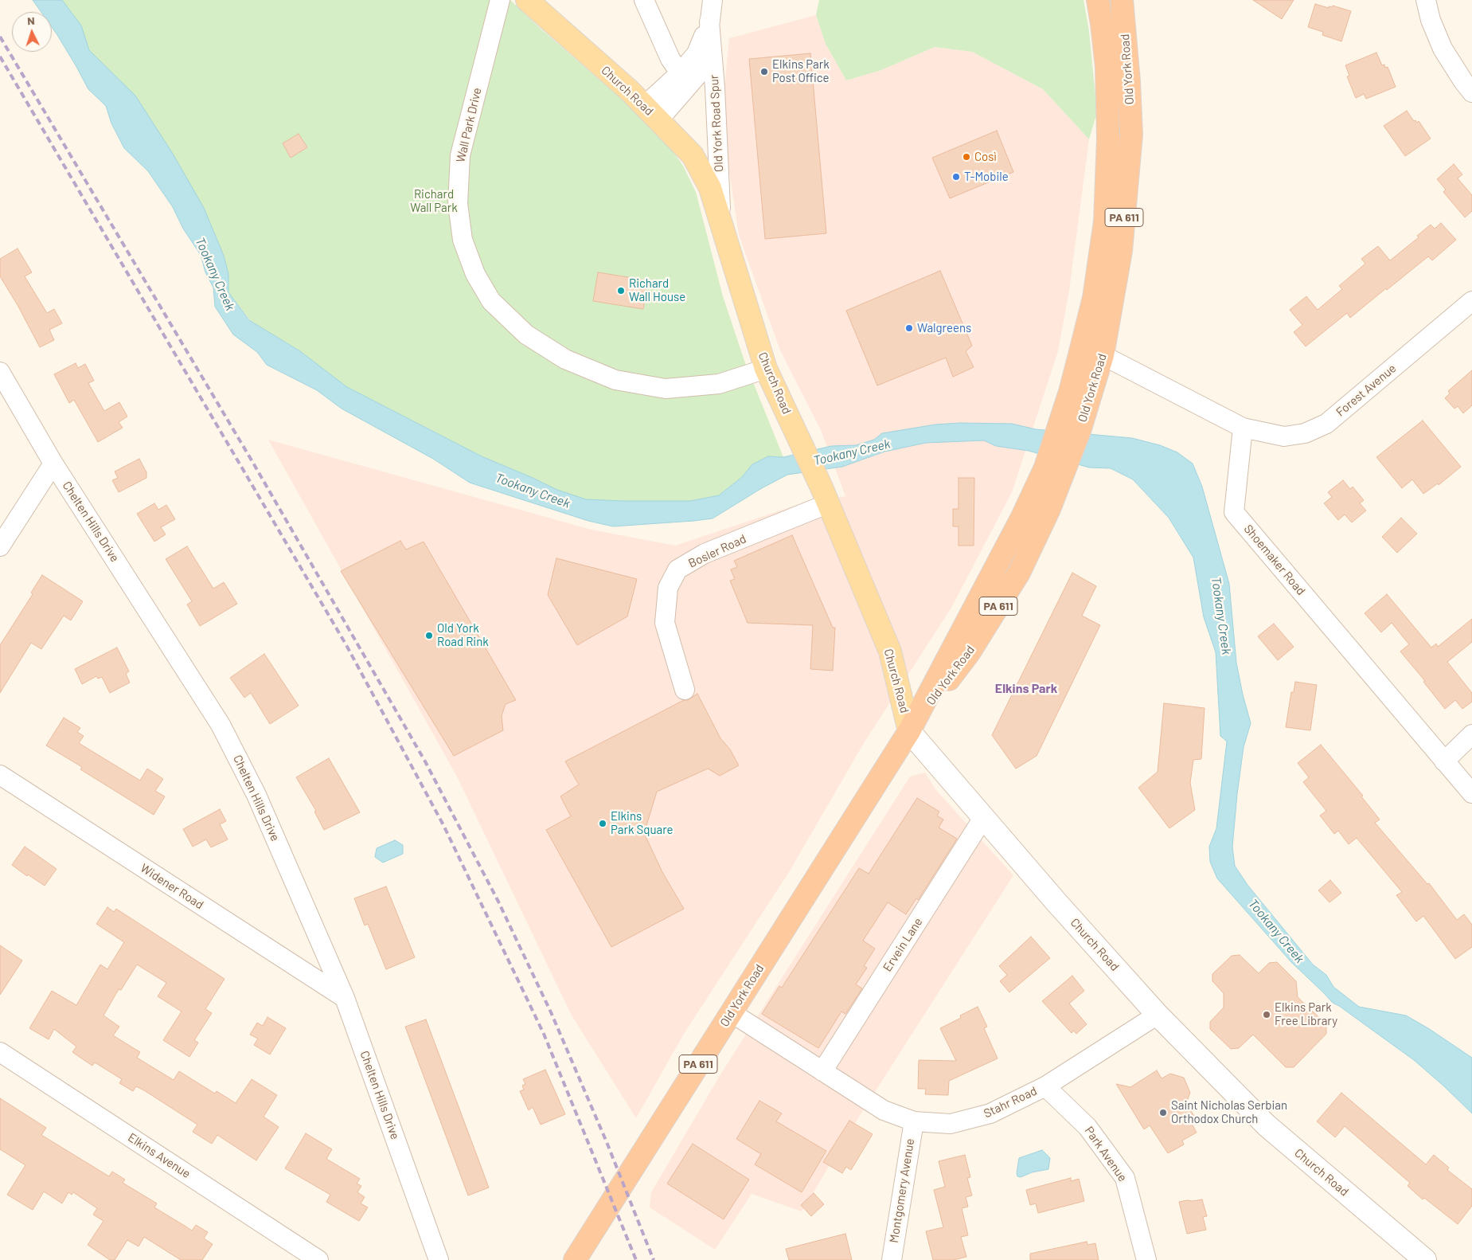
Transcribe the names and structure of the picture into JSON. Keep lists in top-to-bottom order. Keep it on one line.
{"streets":{"highway":["Old York Road","PA 611"],"main road":["Church Road"],"street":["Old York Road Spur","Wall Park Drive","Forest Avenue","Chelten Hills Drive","Bosler Road","Shoemaker Road","Widener Road","Ervein Lane","Stahr Road","Park Avenue","Elkins Avenue","Montgomery Avenue"]},"crossings":[["Old York Road","Church Road"],["Old York Road","Stahr Road"],["Church Road","Old York Road Spur"],["Church Road","Wall Park Drive"],["Church Road","Bosler Road"],["Church Road","Ervein Lane"],["Church Road","Stahr Road"],["Forest Avenue","Shoemaker Road"],["Chelten Hills Drive","Widener Road"],["Ervein Lane","Stahr Road"],["Stahr Road","Park Avenue"],["Stahr Road","Montgomery Avenue"]],"districts":["Elkins Park"],"water":["Tookany Creek"],"parks":["Richard Wall Park"],"places":["Elkins Park Post Office","Così","T-Mobile","Richard Wall House","Walgreens","Old York Road Rink","Elkins Park Square","Elkins Park Free Library","Saint Nicholas Serbian Orthodox Church"],"north":"top"}
